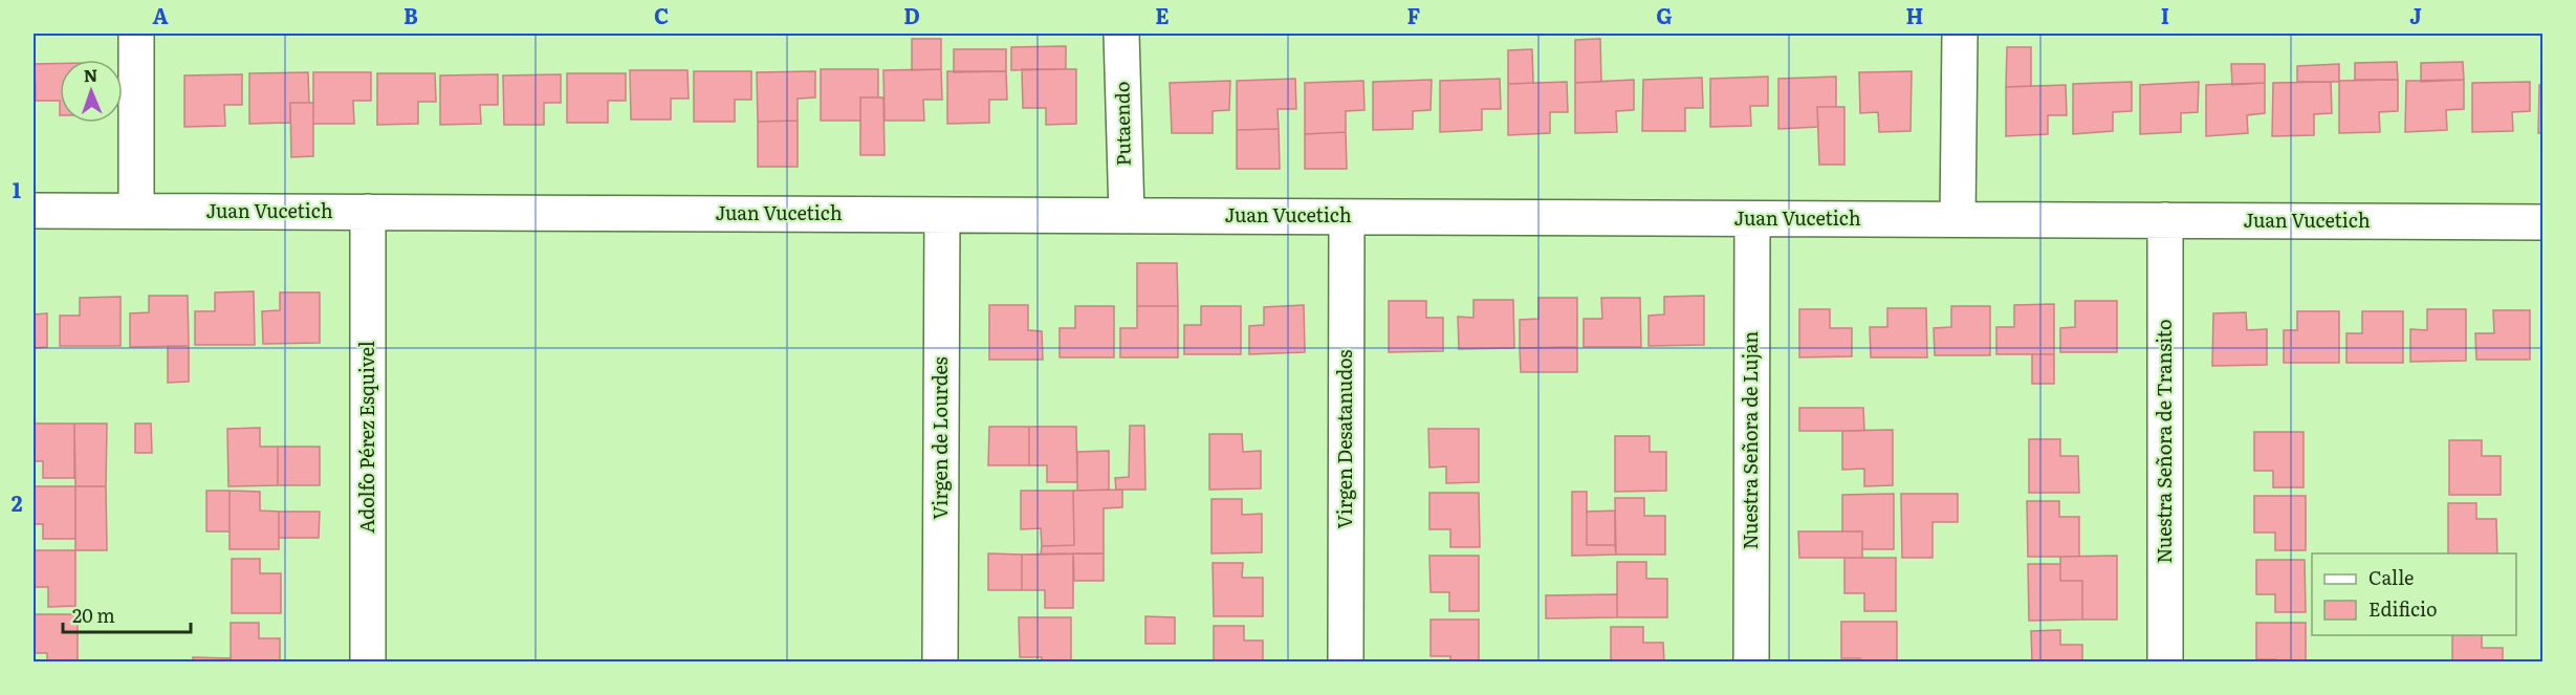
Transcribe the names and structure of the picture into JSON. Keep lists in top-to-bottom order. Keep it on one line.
{"streets":{"street":["Putaendo","Juan Vucetich","Adolfo Pérez Esquivel","Virgen de Lourdes","Virgen Desatanudos","Nuestra Señora de Lujan","Nuestra Señora de Transito"]},"crossings":[["Putaendo","Juan Vucetich"],["Juan Vucetich","Adolfo Pérez Esquivel"],["Juan Vucetich","Virgen de Lourdes"],["Juan Vucetich","Virgen Desatanudos"],["Juan Vucetich","Nuestra Señora de Lujan"],["Juan Vucetich","Nuestra Señora de Transito"]],"legend":["Calle","Edificio"],"scale_bar":"20 m","north":"top","grid":{"columns":["A","B","C","D","E","F","G","H","I","J"],"rows":["1","2"]}}
